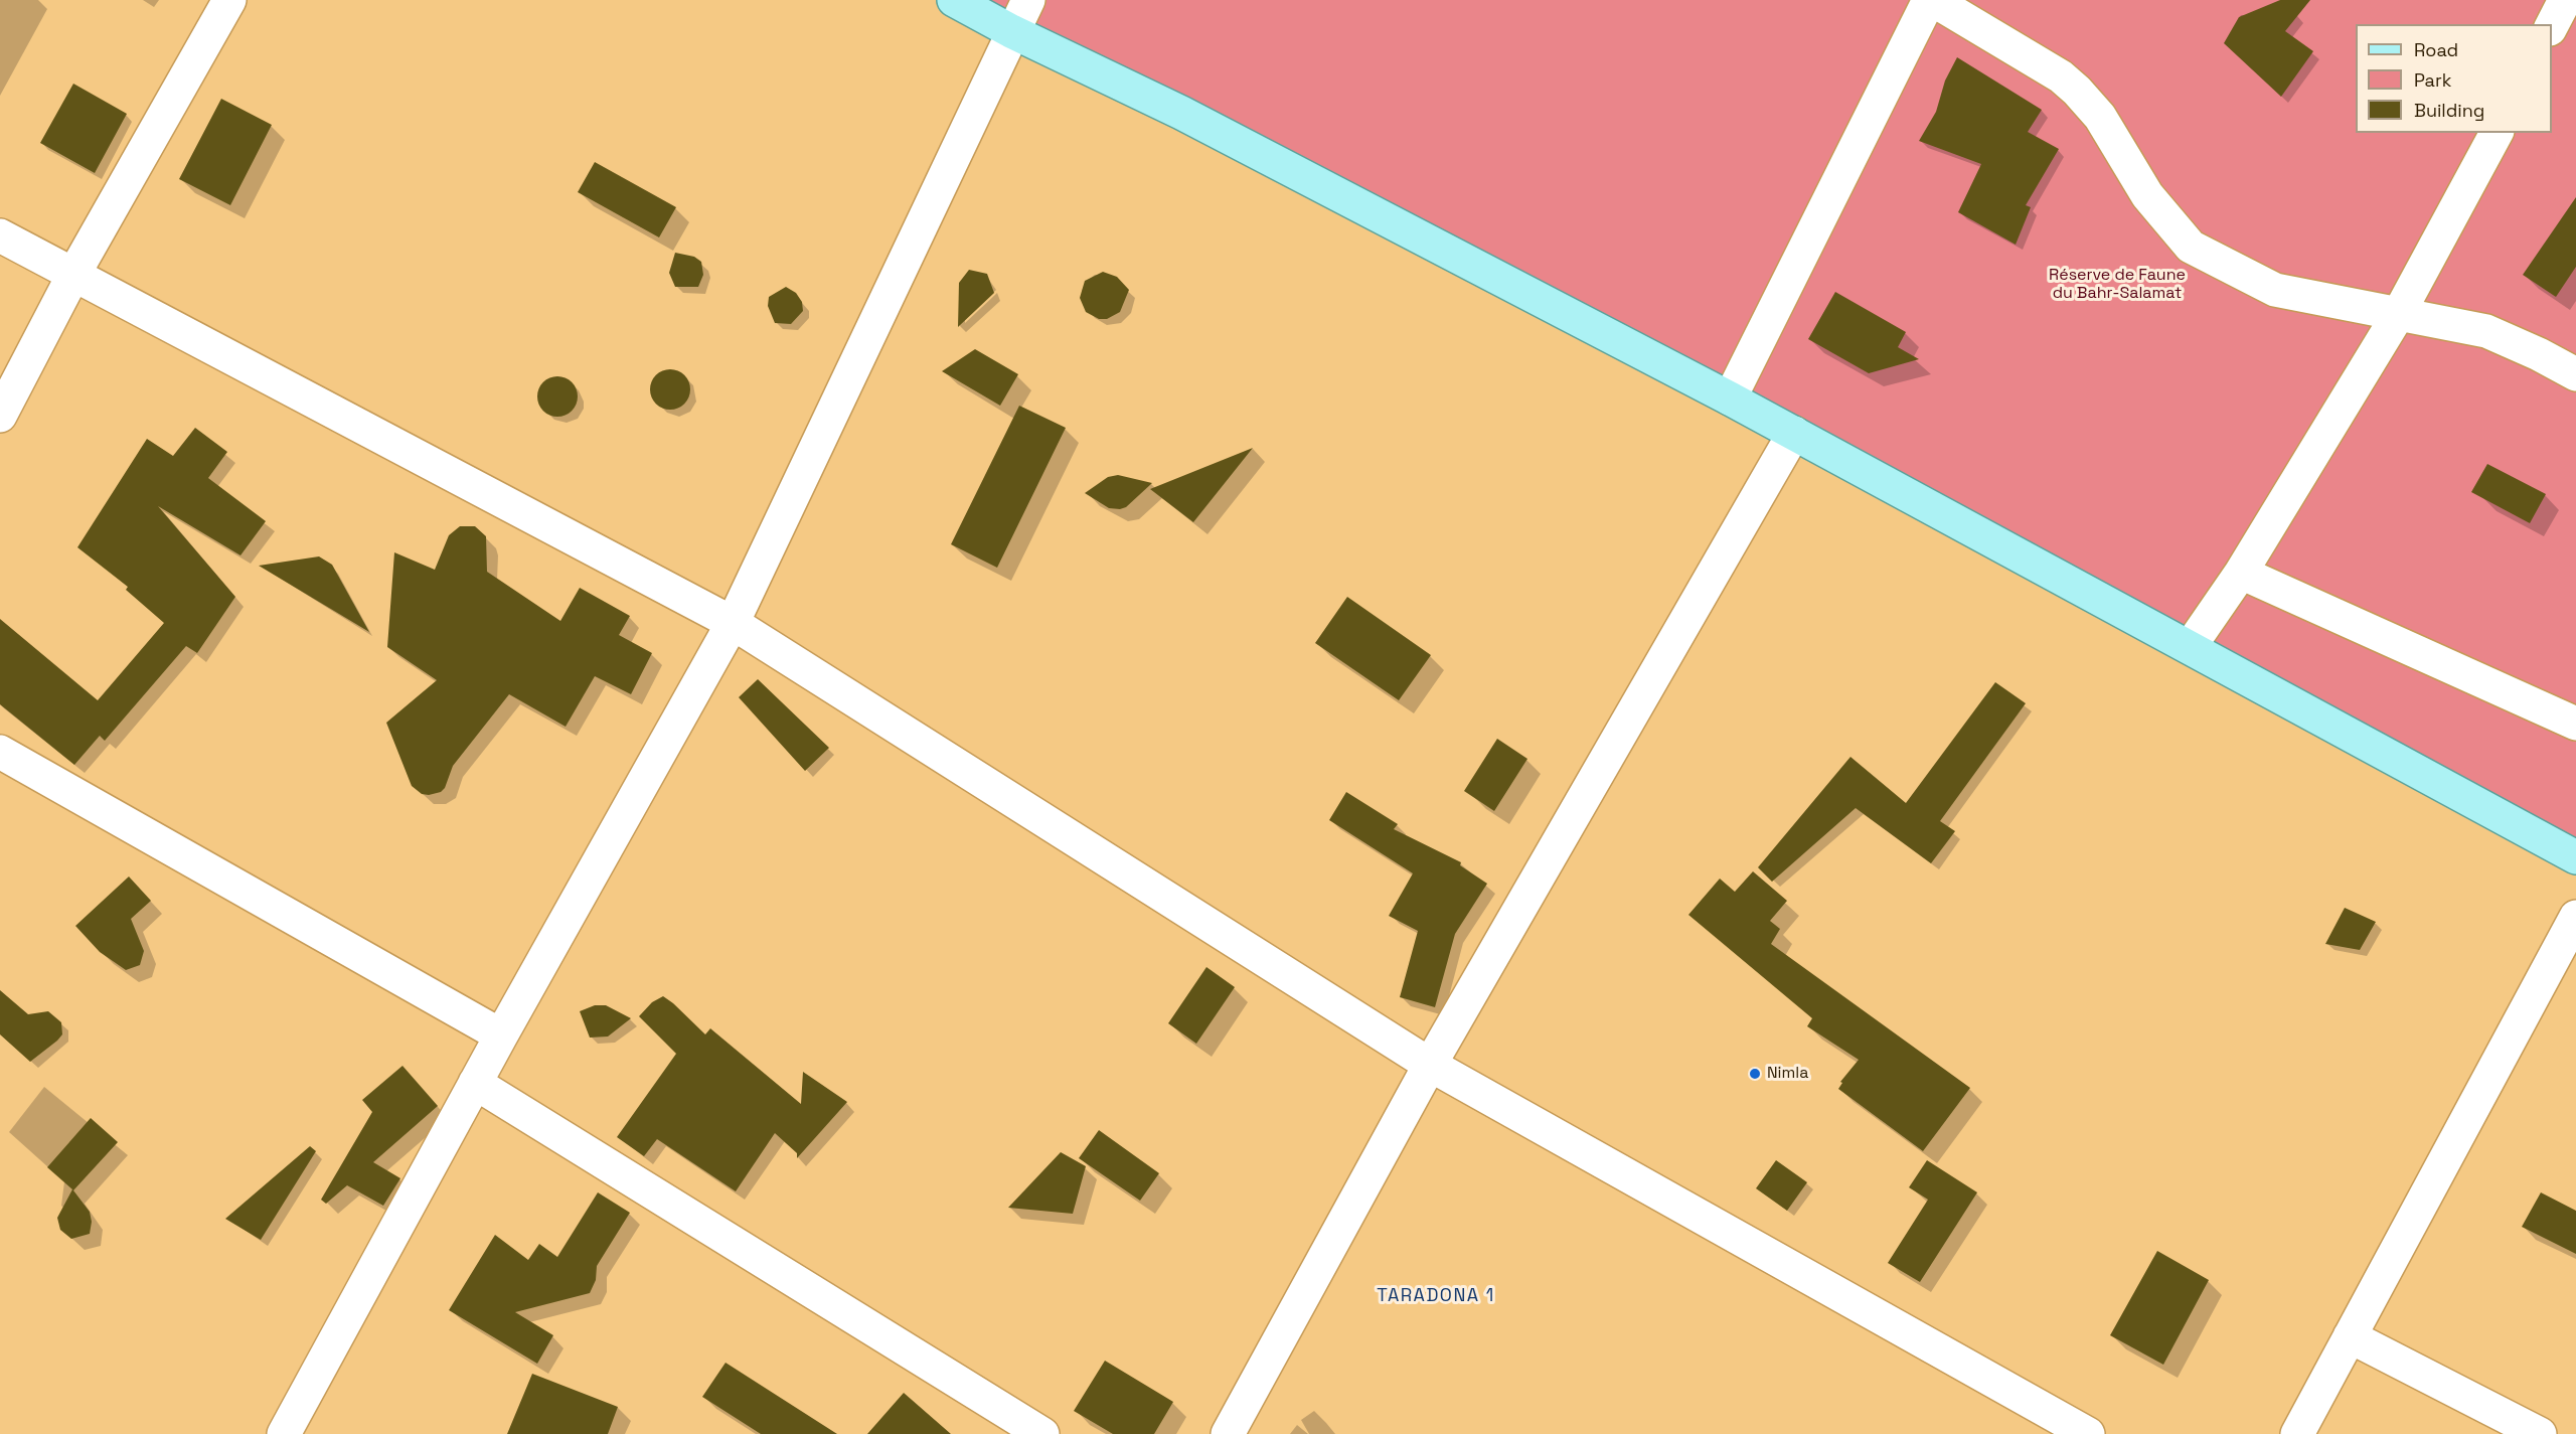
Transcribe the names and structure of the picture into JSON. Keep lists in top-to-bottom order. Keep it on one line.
{"districts":["TARADONA 1"],"parks":["Réserve de Faune du Bahr-Salamat"],"places":["Nimla"],"legend":["Road","Park","Building"]}
